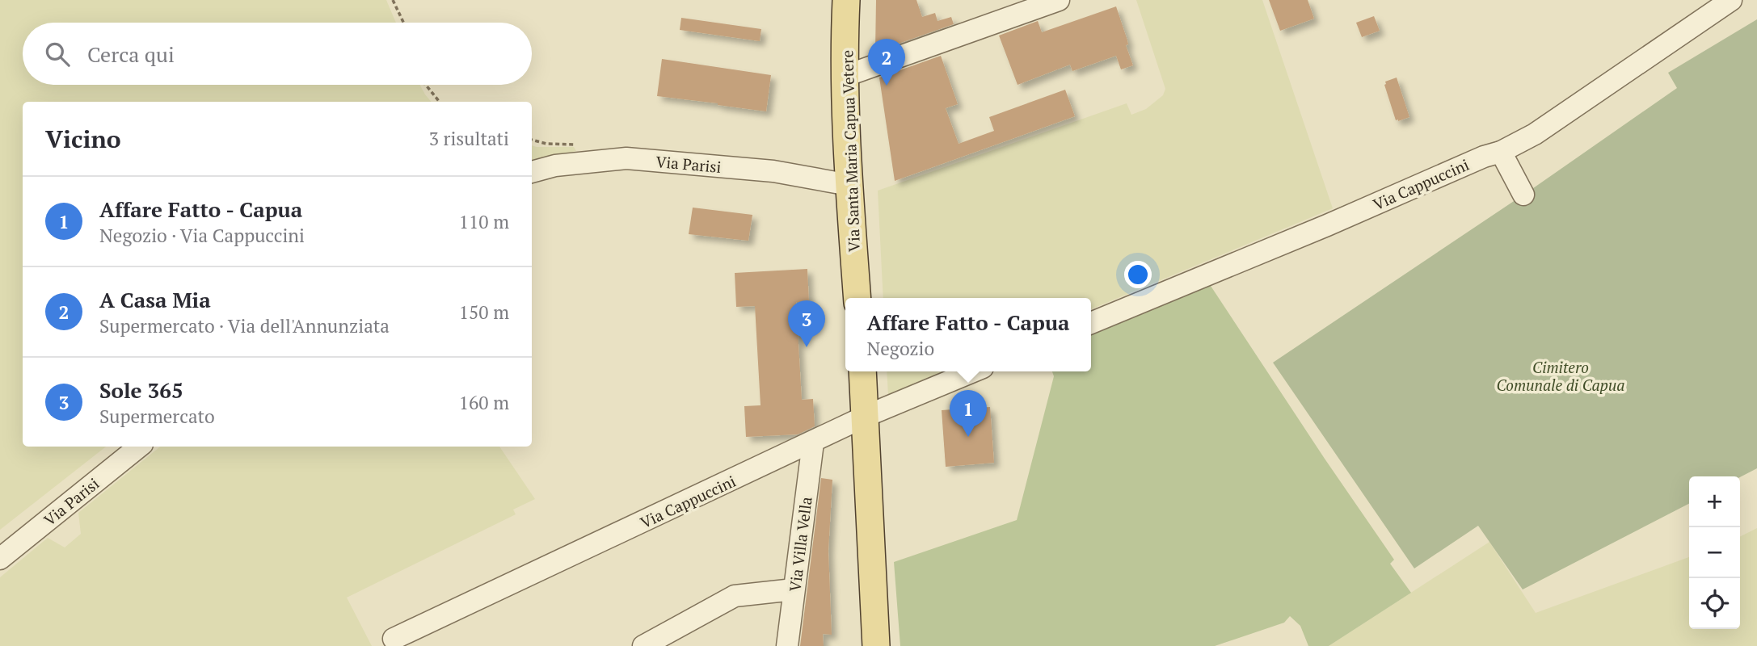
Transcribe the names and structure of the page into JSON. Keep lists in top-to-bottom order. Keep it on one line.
{"streets":{"main road":["Via Santa Maria Capua Vetere"],"street":["Via Parisi","Via Cappuccini","Via Villa Vella"]},"crossings":[["Via Santa Maria Capua Vetere","Via Parisi"],["Via Cappuccini","Via Villa Vella"]],"parks":["Cimitero Comunale di Capua"],"page":{"search":"Cerca qui","pins":["2","3","1"],"heading":["Vicino","3 risultati"],"list":[{"mark":"1","name":"Affare Fatto - Capua","note":"Negozio · Via Cappuccini","value":"110 m"},{"mark":"2","name":"A Casa Mia","note":"Supermercato · Via dell'Annunziata","value":"150 m"},{"mark":"3","name":"Sole 365","note":"Supermercato","value":"160 m"}],"popup":["Affare Fatto - Capua","Negozio"],"map_buttons":["+","−"]}}
